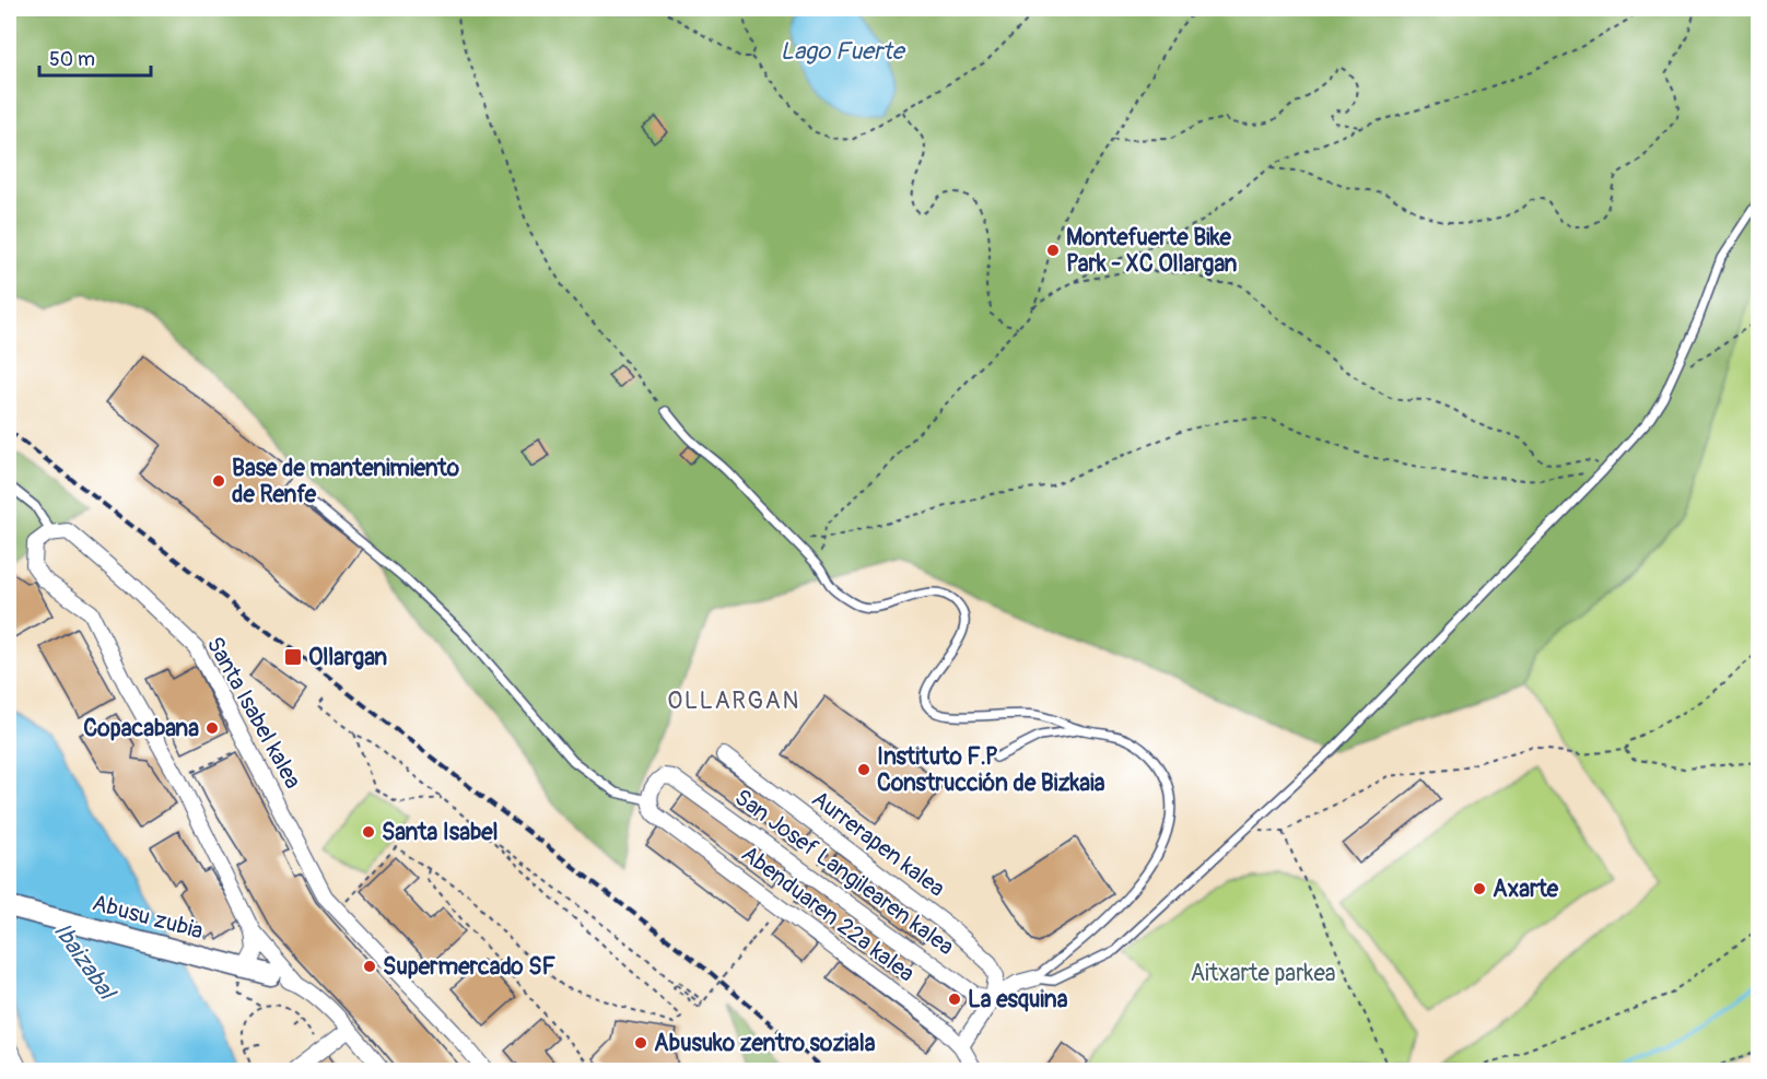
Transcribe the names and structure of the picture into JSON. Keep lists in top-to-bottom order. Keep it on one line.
{"streets":{"street":["Santa Isabel kalea","Aurrerapen kalea","San Josef Langilearen kalea","Abenduaren 22a kalea","Abusu zubia"]},"crossings":[["Aurrerapen kalea","San Josef Langilearen kalea"],["San Josef Langilearen kalea","Abenduaren 22a kalea"]],"districts":["OLLARGAN"],"water":["Lago Fuerte","Ibaizabal"],"parks":["Aitxarte parkea"],"places":{"other":["Montefuerte Bike Park - XC Ollargan","Base de mantenimiento de Renfe","Copacabana","Instituto F.P Construcción de Bizkaia","Santa Isabel","Axarte","Supermercado SF","La esquina","Abusuko zentro soziala"],"transit":["Ollargan"]},"scale_bar":"50 m"}
